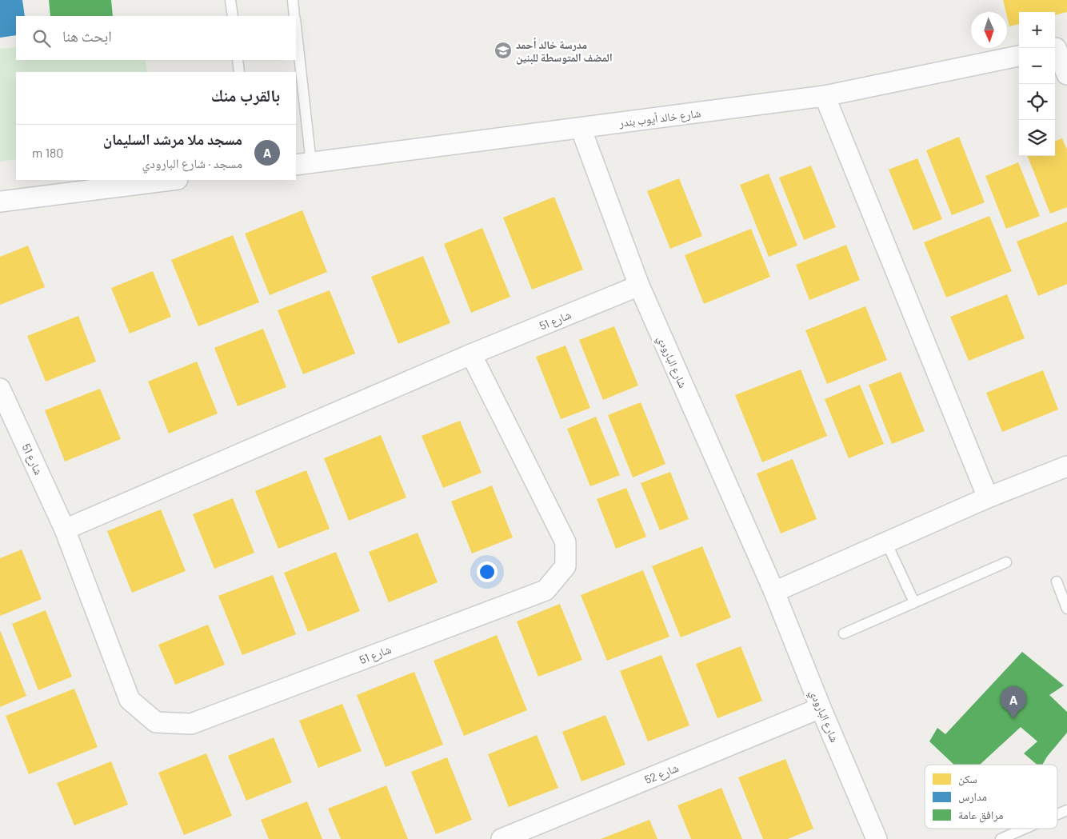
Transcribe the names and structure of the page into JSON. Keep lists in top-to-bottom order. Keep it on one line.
{"streets":{"street":["شارع خالد أيوب بندر","شارع 51","شارع البارودي","شارع 52"]},"crossings":[["شارع خالد أيوب بندر","شارع البارودي"],["شارع 51","شارع البارودي"],["شارع البارودي","شارع 52"]],"places":{"school or university":["مدرسة خالد أحمد المضف المتوسطة للبنين"]},"legend":["سكن","مدارس","مرافق عامة"],"north":"bottom","page":{"map_buttons":["+","−"],"search":"ابحث هنا","heading":"بالقرب منك","list":[{"mark":"A","name":"مسجد ملا مرشد السليمان","note":"مسجد · شارع البارودي","value":"180 m"}],"pins":"A"}}
